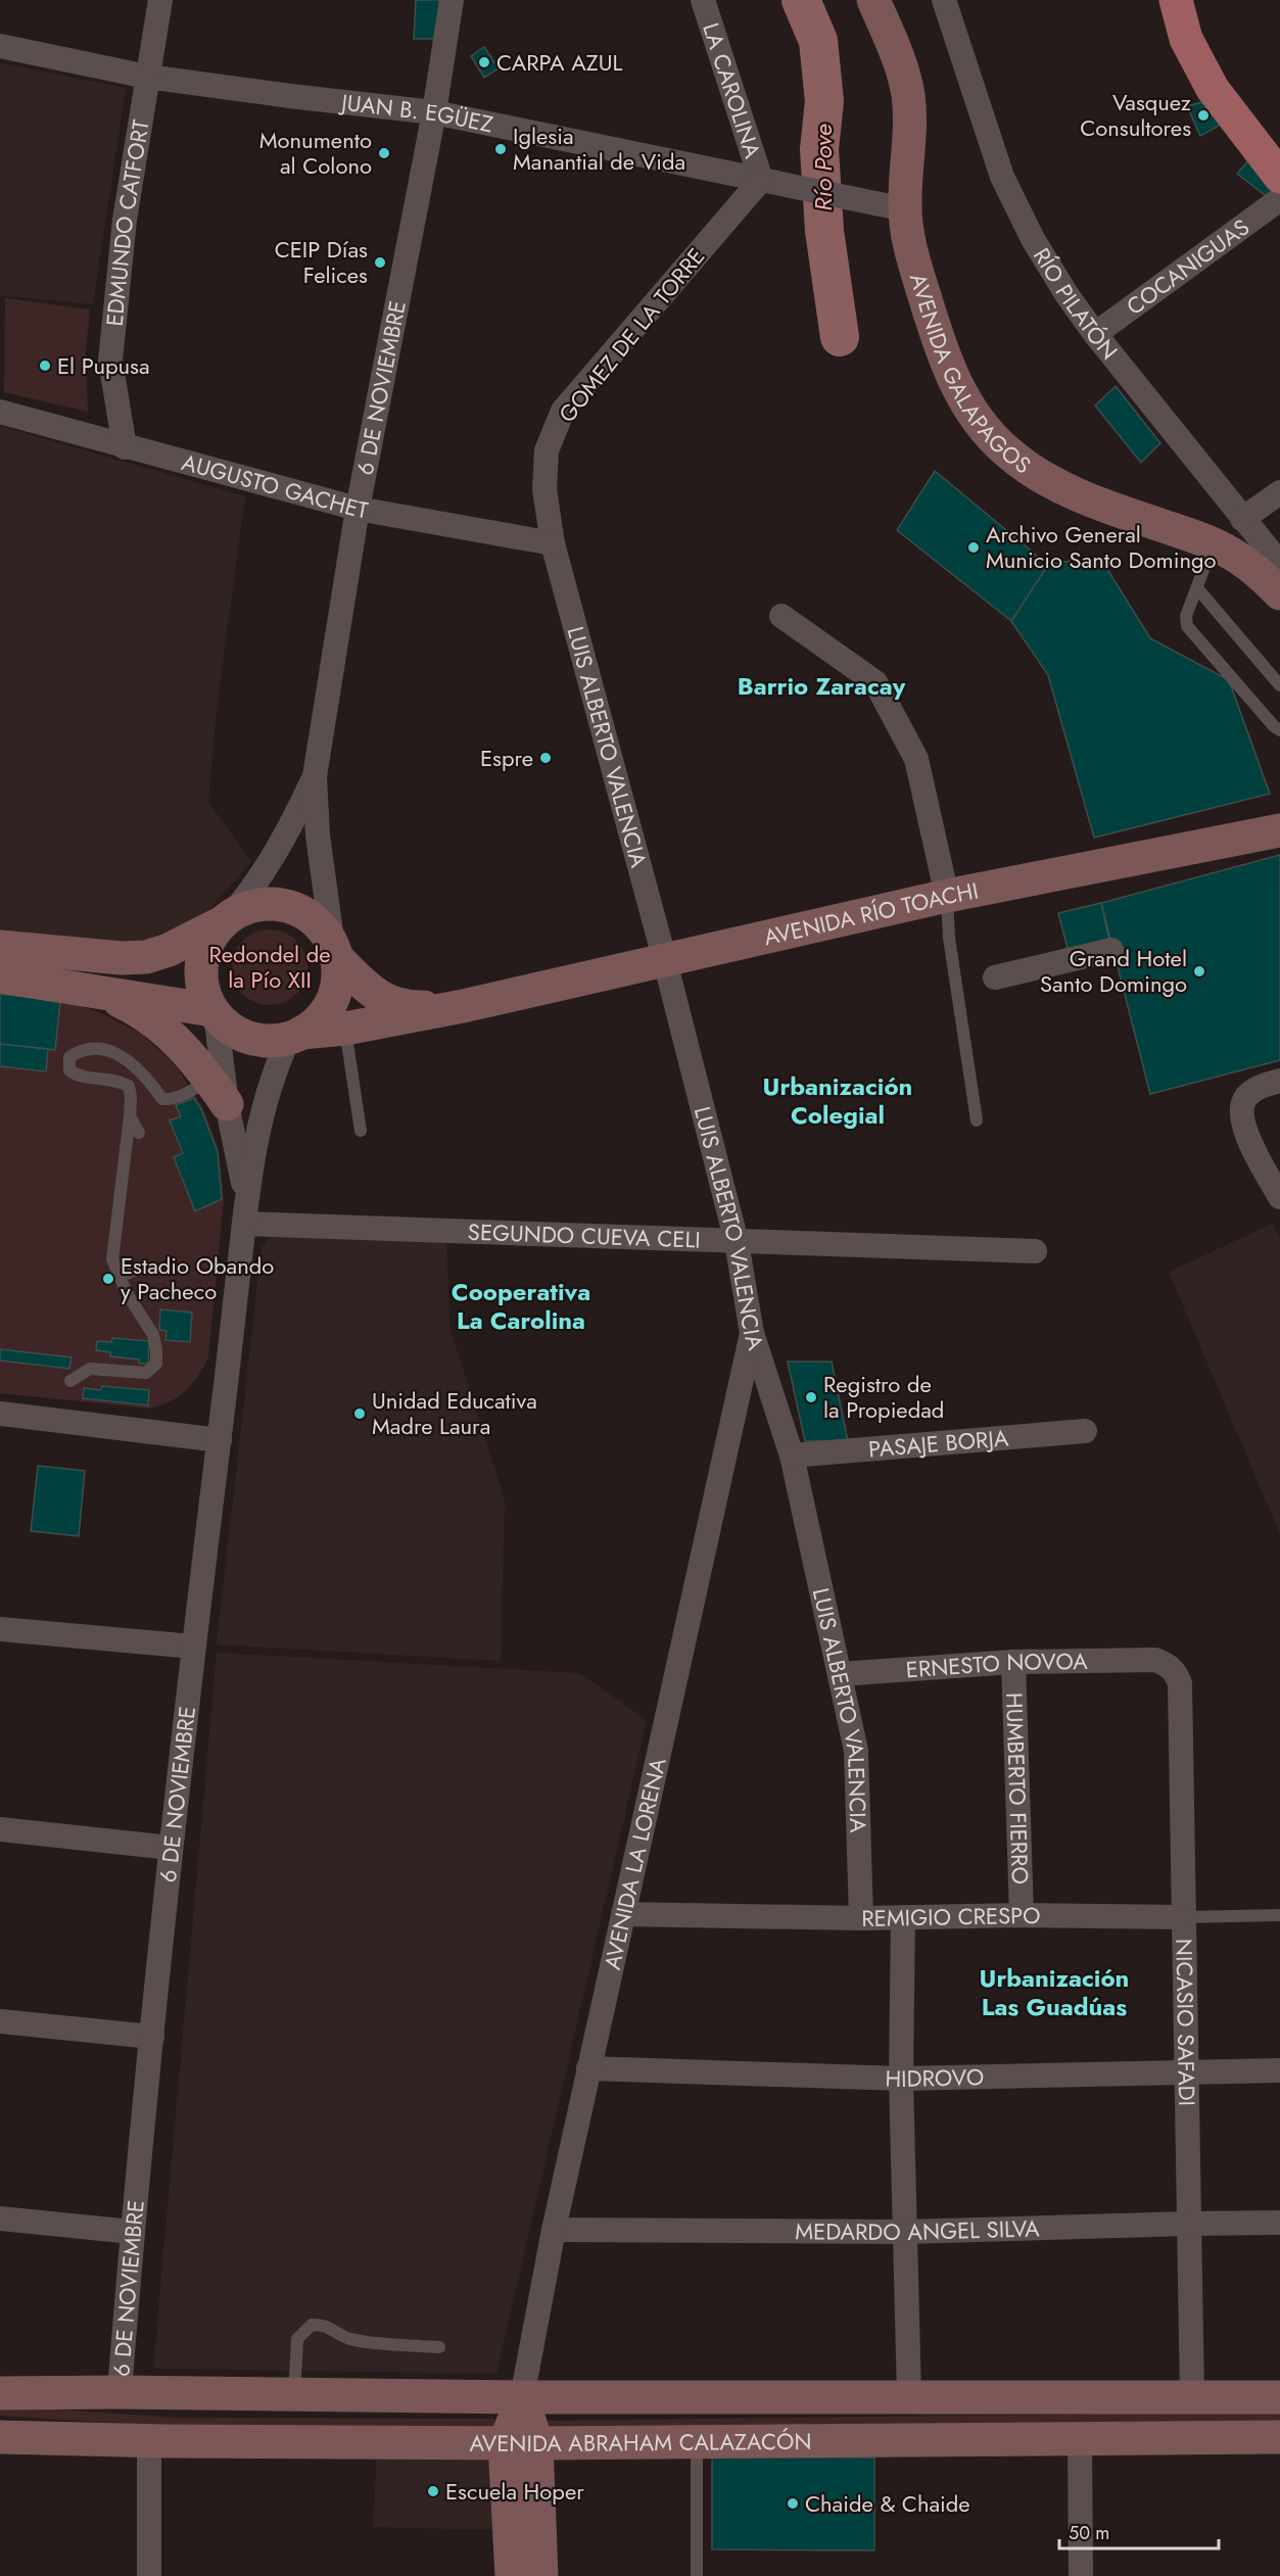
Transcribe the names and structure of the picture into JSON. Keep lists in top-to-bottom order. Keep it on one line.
{"streets":{"main road":["AVENIDA GALAPAGOS","AVENIDA RÍO TOACHI","AVENIDA LA LORENA","AVENIDA ABRAHAM CALAZACÓN"],"street":["LA CAROLINA","JUAN B. EGÜEZ","EDMUNDO CATFORT","COCANIGUAS","RÍO PILATÓN","GOMEZ DE LA TORRE","6 DE NOVIEMBRE","AUGUSTO GACHET","LUIS ALBERTO VALENCIA","SEGUNDO CUEVA CELI","PASAJE BORJA","ERNESTO NOVOA","HUMBERTO FIERRO","REMIGIO CRESPO","NICASIO SAFADI","HIDROVO","MEDARDO ANGEL SILVA"]},"crossings":[["LA CAROLINA","JUAN B. EGÜEZ"],["LA CAROLINA","GOMEZ DE LA TORRE"],["JUAN B. EGÜEZ","EDMUNDO CATFORT"],["JUAN B. EGÜEZ","GOMEZ DE LA TORRE"],["JUAN B. EGÜEZ","AVENIDA GALAPAGOS"],["JUAN B. EGÜEZ","6 DE NOVIEMBRE"],["EDMUNDO CATFORT","AUGUSTO GACHET"],["COCANIGUAS","RÍO PILATÓN"],["GOMEZ DE LA TORRE","AUGUSTO GACHET"],["GOMEZ DE LA TORRE","LUIS ALBERTO VALENCIA"],["6 DE NOVIEMBRE","AUGUSTO GACHET"],["6 DE NOVIEMBRE","AVENIDA RÍO TOACHI"],["6 DE NOVIEMBRE","SEGUNDO CUEVA CELI"],["6 DE NOVIEMBRE","AVENIDA ABRAHAM CALAZACÓN"],["AUGUSTO GACHET","LUIS ALBERTO VALENCIA"],["LUIS ALBERTO VALENCIA","AVENIDA RÍO TOACHI"],["LUIS ALBERTO VALENCIA","SEGUNDO CUEVA CELI"],["LUIS ALBERTO VALENCIA","PASAJE BORJA"],["LUIS ALBERTO VALENCIA","ERNESTO NOVOA"],["LUIS ALBERTO VALENCIA","AVENIDA LA LORENA"],["LUIS ALBERTO VALENCIA","REMIGIO CRESPO"],["ERNESTO NOVOA","HUMBERTO FIERRO"],["ERNESTO NOVOA","NICASIO SAFADI"],["HUMBERTO FIERRO","REMIGIO CRESPO"],["AVENIDA LA LORENA","REMIGIO CRESPO"],["AVENIDA LA LORENA","HIDROVO"],["AVENIDA LA LORENA","MEDARDO ANGEL SILVA"],["AVENIDA LA LORENA","AVENIDA ABRAHAM CALAZACÓN"],["REMIGIO CRESPO","NICASIO SAFADI"],["NICASIO SAFADI","HIDROVO"],["NICASIO SAFADI","MEDARDO ANGEL SILVA"],["NICASIO SAFADI","AVENIDA ABRAHAM CALAZACÓN"]],"districts":["Barrio Zaracay","Urbanización Colegial","Cooperativa La Carolina","Urbanización Las Guadúas"],"water":["Río Pove"],"parks":["Redondel de la Pío XII"],"places":["CARPA AZUL","Vasquez Consultores","Iglesia Manantial de Vida","Monumento al Colono","CEIP Días Felices","El Pupusa","Archivo General Municio Santo Domingo","Espre","Grand Hotel Santo Domingo","Estadio Obando y Pacheco","Registro de la Propiedad","Unidad Educativa Madre Laura","Escuela Hoper","Chaide & Chaide"],"scale_bar":"50 m"}
